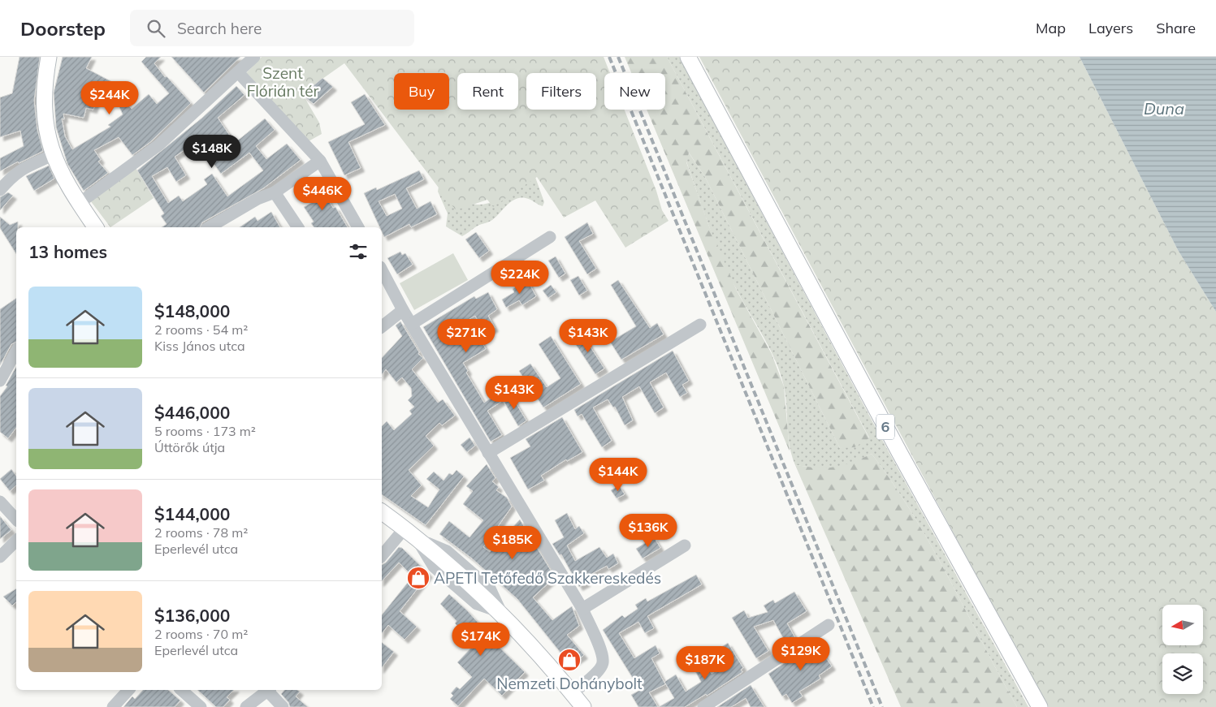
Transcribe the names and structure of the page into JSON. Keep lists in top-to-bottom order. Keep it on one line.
{"streets":{"main road":["6"]},"water":["Duna"],"parks":["Szent Flórián tér"],"places":{"shop":["APETI Tetőfedő Szakkereskedés","Nemzeti Dohánybolt"]},"north":"left","page":{"header":"Doorstep","search":"Search here","nav":["Map","Layers","Share"],"chip":["Buy","Rent","Filters","New"],"price":["$244K","$148K","$446K","$224K","$271K","$143K","$143K","$144K","$136K","$185K","$174K","$129K","$187K"],"heading":"13 homes","list":[{"name":"$148,000","note":"2 rooms · 54 m² · Kiss János utca"},{"name":"$446,000","note":"5 rooms · 173 m² · Úttörők útja"},{"name":"$144,000","note":"2 rooms · 78 m² · Eperlevél utca"},{"name":"$136,000","note":"2 rooms · 70 m² · Eperlevél utca"}]}}
